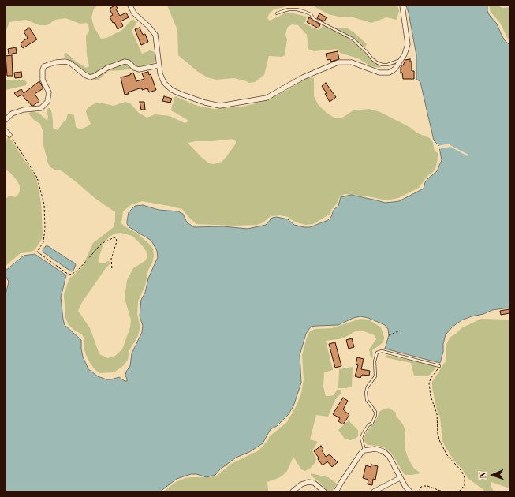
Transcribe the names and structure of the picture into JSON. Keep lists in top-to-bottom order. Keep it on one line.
{"north":"left"}
